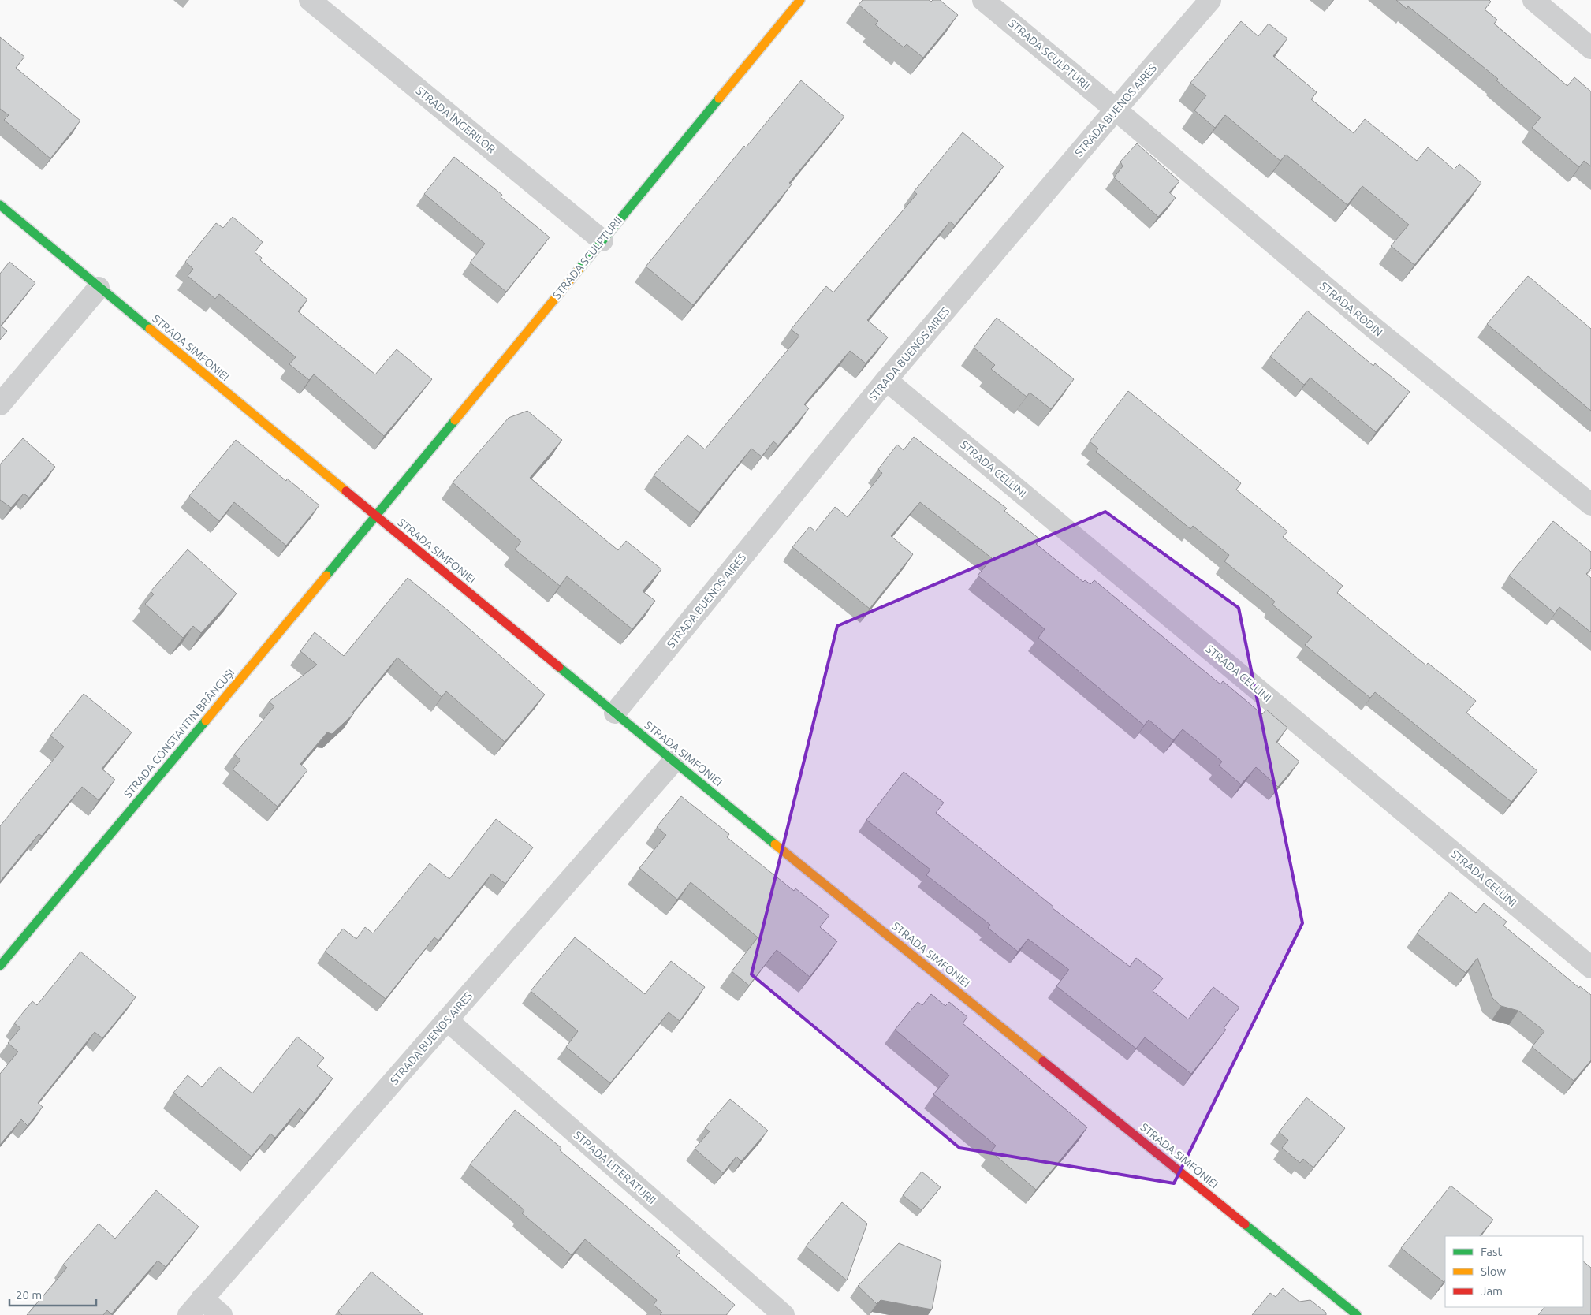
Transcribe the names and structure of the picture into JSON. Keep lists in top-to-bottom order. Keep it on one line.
{"streets":{"street":["STRADA SCULPTURII","STRADA BUENOS AIRES","STRADA ÎNGERILOR","STRADA RODIN","STRADA SIMFONIEI","STRADA CELLINI","STRADA CONSTANTIN BRÂNCUȘI","STRADA LITERATURII"]},"crossings":[["STRADA SCULPTURII","STRADA BUENOS AIRES"],["STRADA SCULPTURII","STRADA ÎNGERILOR"],["STRADA SCULPTURII","STRADA RODIN"],["STRADA SCULPTURII","STRADA SIMFONIEI"],["STRADA SCULPTURII","STRADA CONSTANTIN BRÂNCUȘI"],["STRADA BUENOS AIRES","STRADA RODIN"],["STRADA BUENOS AIRES","STRADA SIMFONIEI"],["STRADA BUENOS AIRES","STRADA CELLINI"],["STRADA BUENOS AIRES","STRADA LITERATURII"],["STRADA SIMFONIEI","STRADA CONSTANTIN BRÂNCUȘI"]],"legend":["Fast","Slow","Jam"],"scale_bar":"20 m"}
